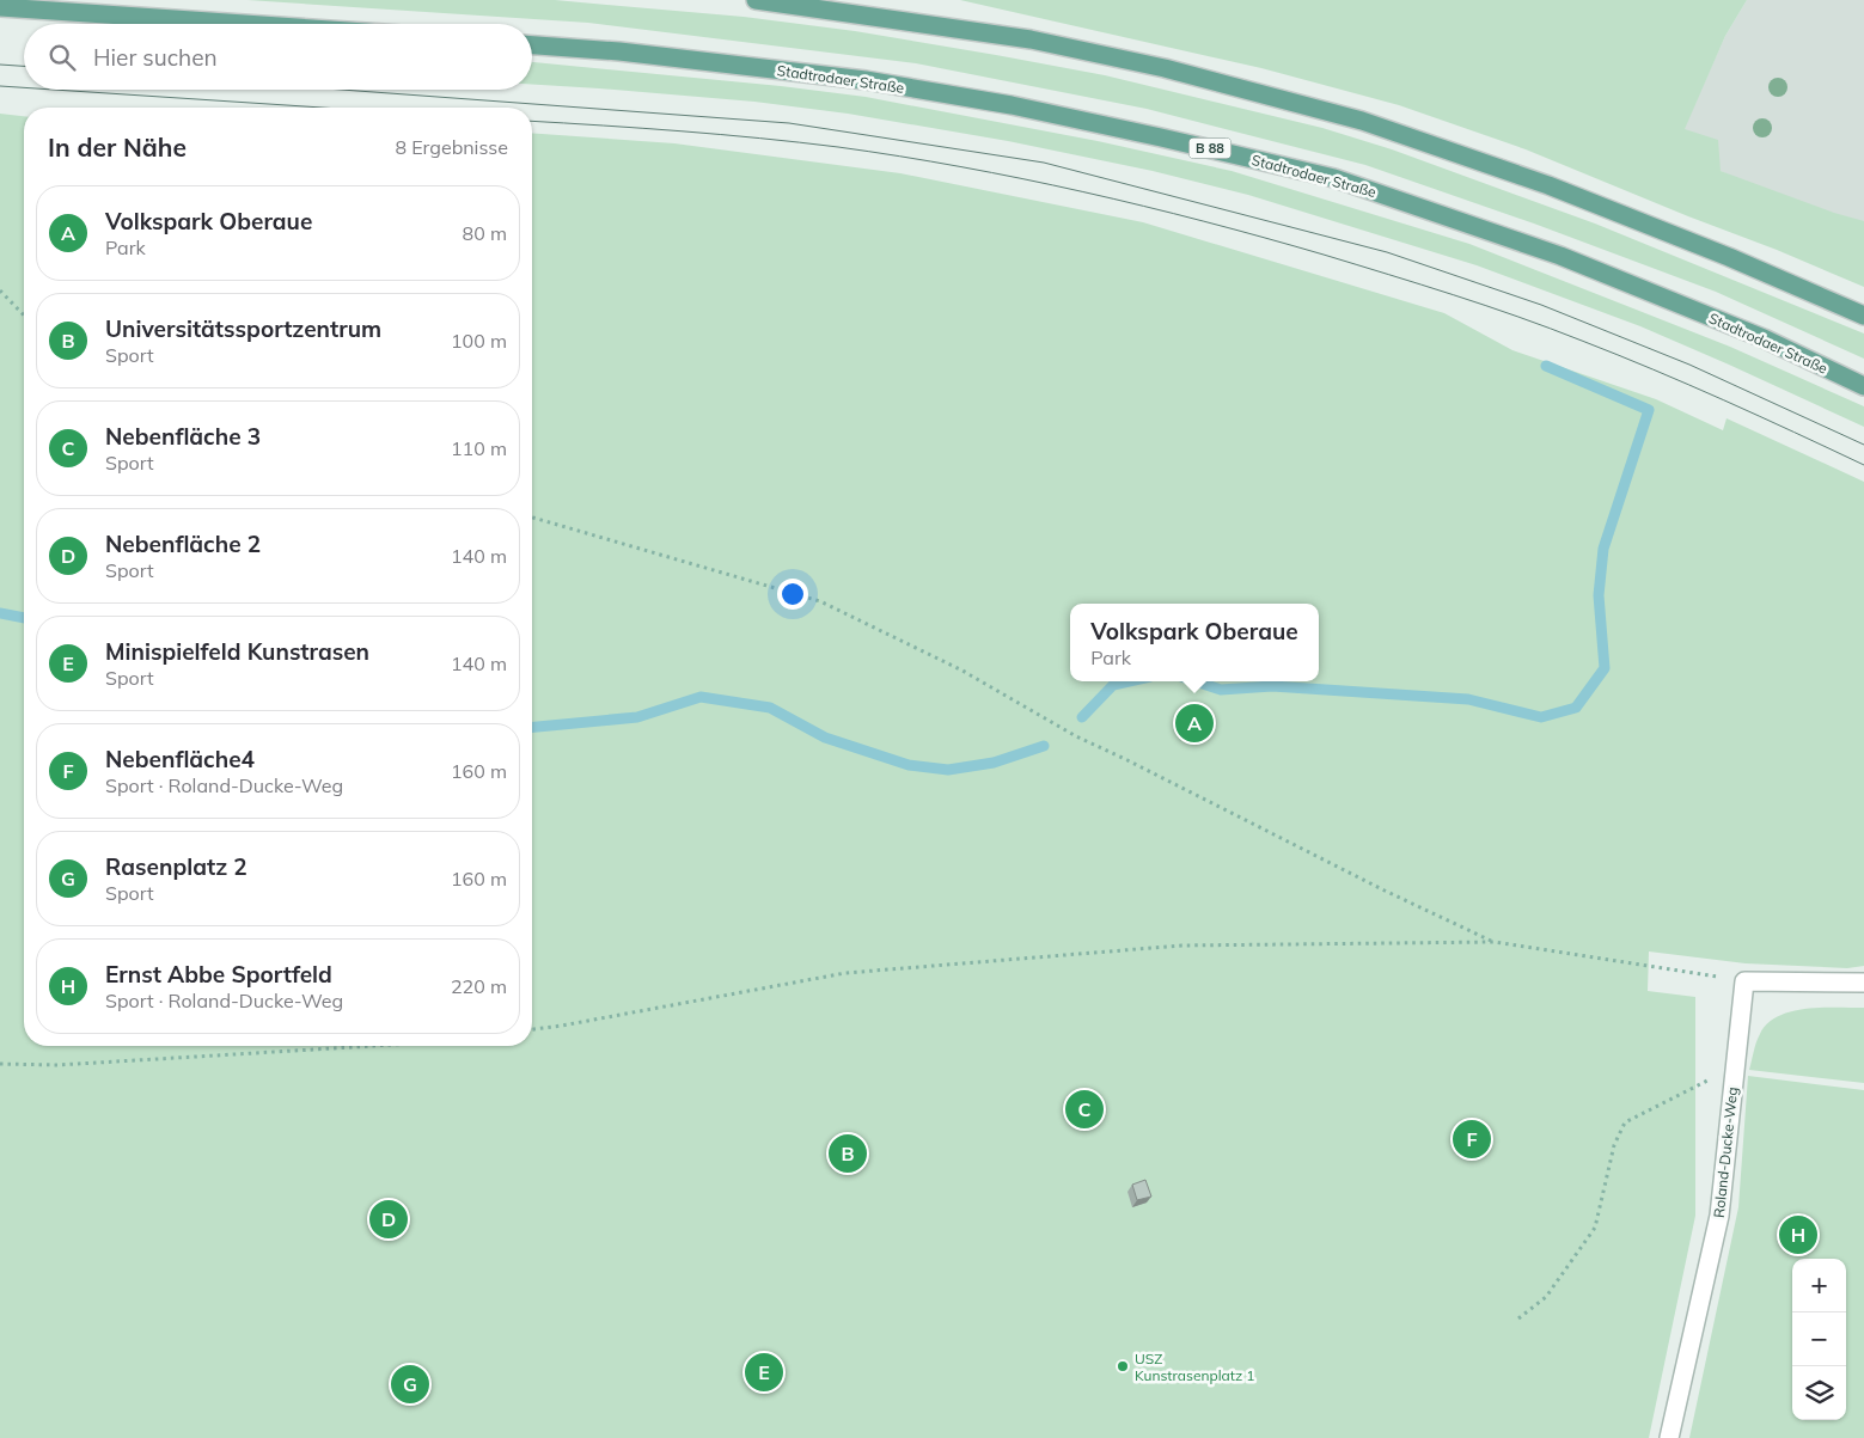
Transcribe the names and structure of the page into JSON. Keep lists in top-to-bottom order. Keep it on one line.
{"streets":{"main road":["Stadtrodaer Straße","B 88"],"street":["Roland-Ducke-Weg"]},"places":["USZ Kunstrasenplatz 1"],"page":{"search":"Hier suchen","heading":["In der Nähe","8 Ergebnisse"],"list":[{"mark":"A","name":"Volkspark Oberaue","note":"Park","value":"80 m"},{"mark":"B","name":"Universitätssportzentrum","note":"Sport","value":"100 m"},{"mark":"C","name":"Nebenfläche 3","note":"Sport","value":"110 m"},{"mark":"D","name":"Nebenfläche 2","note":"Sport","value":"140 m"},{"mark":"E","name":"Minispielfeld Kunstrasen","note":"Sport","value":"140 m"},{"mark":"F","name":"Nebenfläche4","note":"Sport · Roland-Ducke-Weg","value":"160 m"},{"mark":"G","name":"Rasenplatz 2","note":"Sport","value":"160 m"},{"mark":"H","name":"Ernst Abbe Sportfeld","note":"Sport · Roland-Ducke-Weg","value":"220 m"}],"popup":["Volkspark Oberaue","Park"],"pins":["A","C","F","B","D","H","E","G"],"map_buttons":["+","−"]}}
